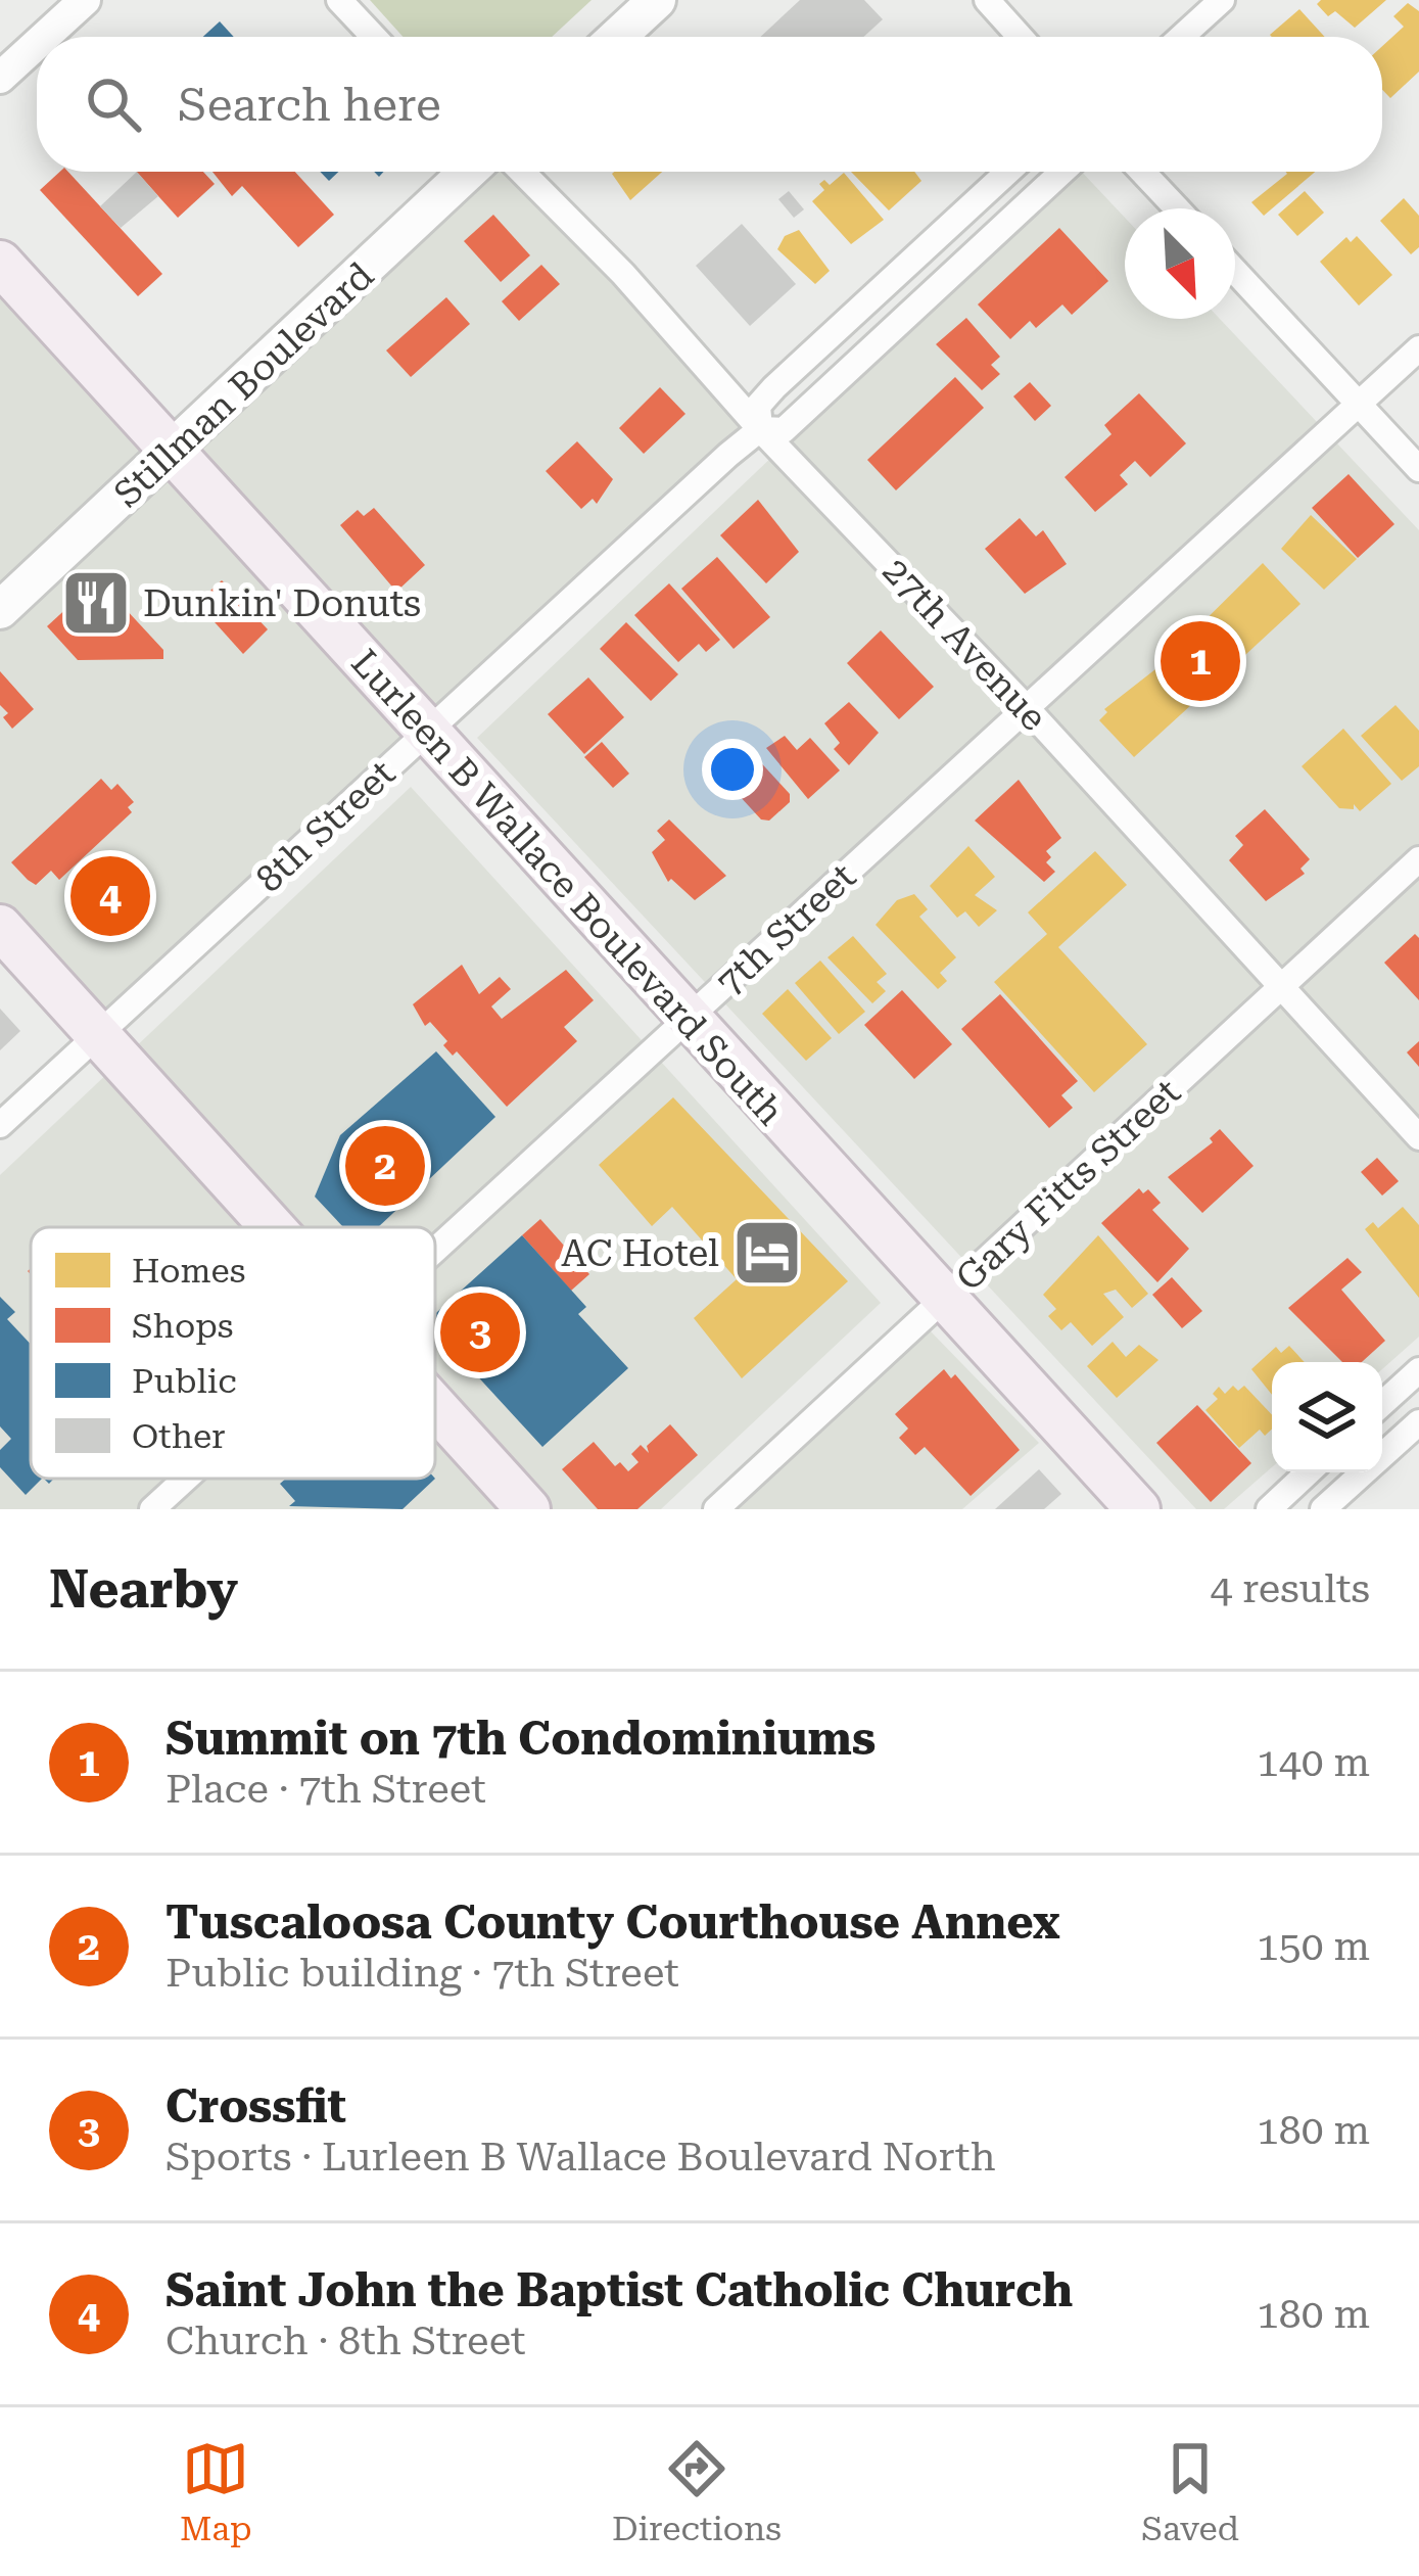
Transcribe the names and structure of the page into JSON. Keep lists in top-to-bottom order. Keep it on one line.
{"streets":{"highway":["Lurleen B Wallace Boulevard South"],"main road":["Stillman Boulevard"],"street":["27th Avenue","8th Street","7th Street","Gary Fitts Street"]},"crossings":[["Stillman Boulevard","Lurleen B Wallace Boulevard South"],["27th Avenue","8th Street"],["27th Avenue","7th Street"],["27th Avenue","Gary Fitts Street"],["8th Street","Lurleen B Wallace Boulevard South"],["Lurleen B Wallace Boulevard South","7th Street"],["Lurleen B Wallace Boulevard South","Gary Fitts Street"]],"places":{"restaurant":["Dunkin' Donuts"],"hotel":["AC Hotel"]},"legend":["Homes","Shops","Public","Other"],"north":"bottom right","page":{"search":"Search here","pins":["1","4","2","3"],"heading":["Nearby","4 results"],"list":[{"mark":"1","name":"Summit on 7th Condominiums","note":"Place · 7th Street","value":"140 m"},{"mark":"2","name":"Tuscaloosa County Courthouse Annex","note":"Public building · 7th Street","value":"150 m"},{"mark":"3","name":"Crossfit","note":"Sports · Lurleen B Wallace Boulevard North","value":"180 m"},{"mark":"4","name":"Saint John the Baptist Catholic Church","note":"Church · 8th Street","value":"180 m"}],"nav":["Map","Directions","Saved"]}}
